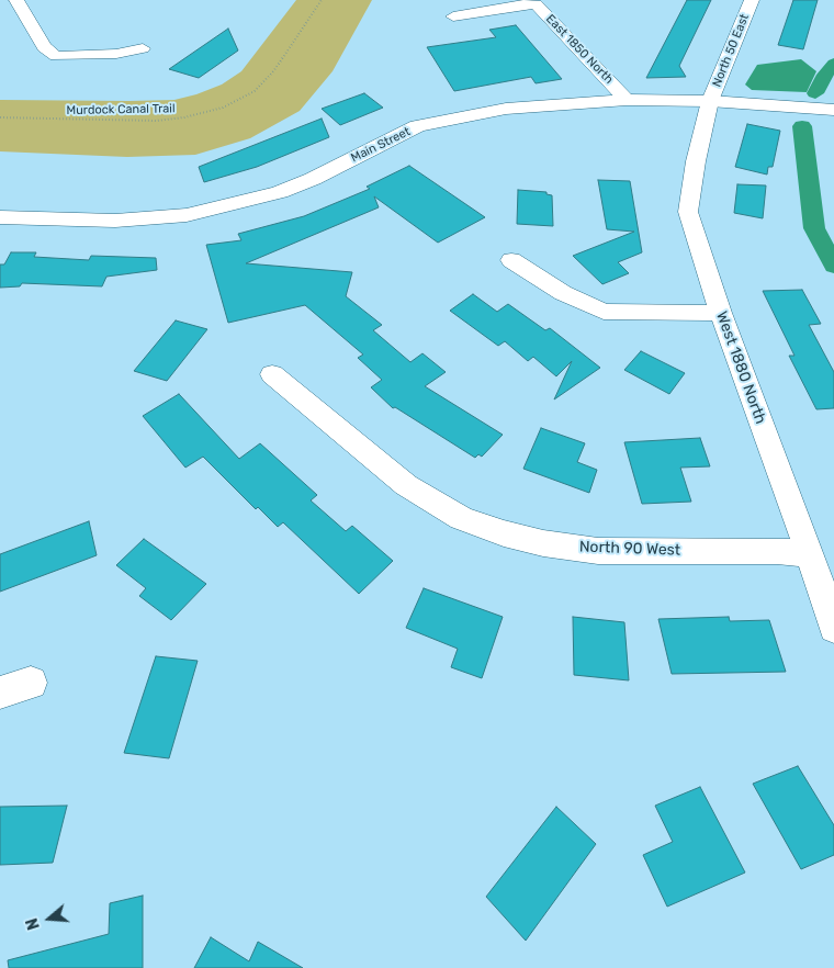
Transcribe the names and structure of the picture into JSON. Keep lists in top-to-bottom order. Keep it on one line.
{"streets":{"street":["East 1850 North","North 50 East","Main Street","West 1880 North","North 90 West"],"path":["Murdock Canal Trail"]},"crossings":[["East 1850 North","Main Street"],["North 50 East","Main Street"],["North 50 East","West 1880 North"],["Main Street","West 1880 North"],["West 1880 North","North 90 West"]],"north":"left"}
